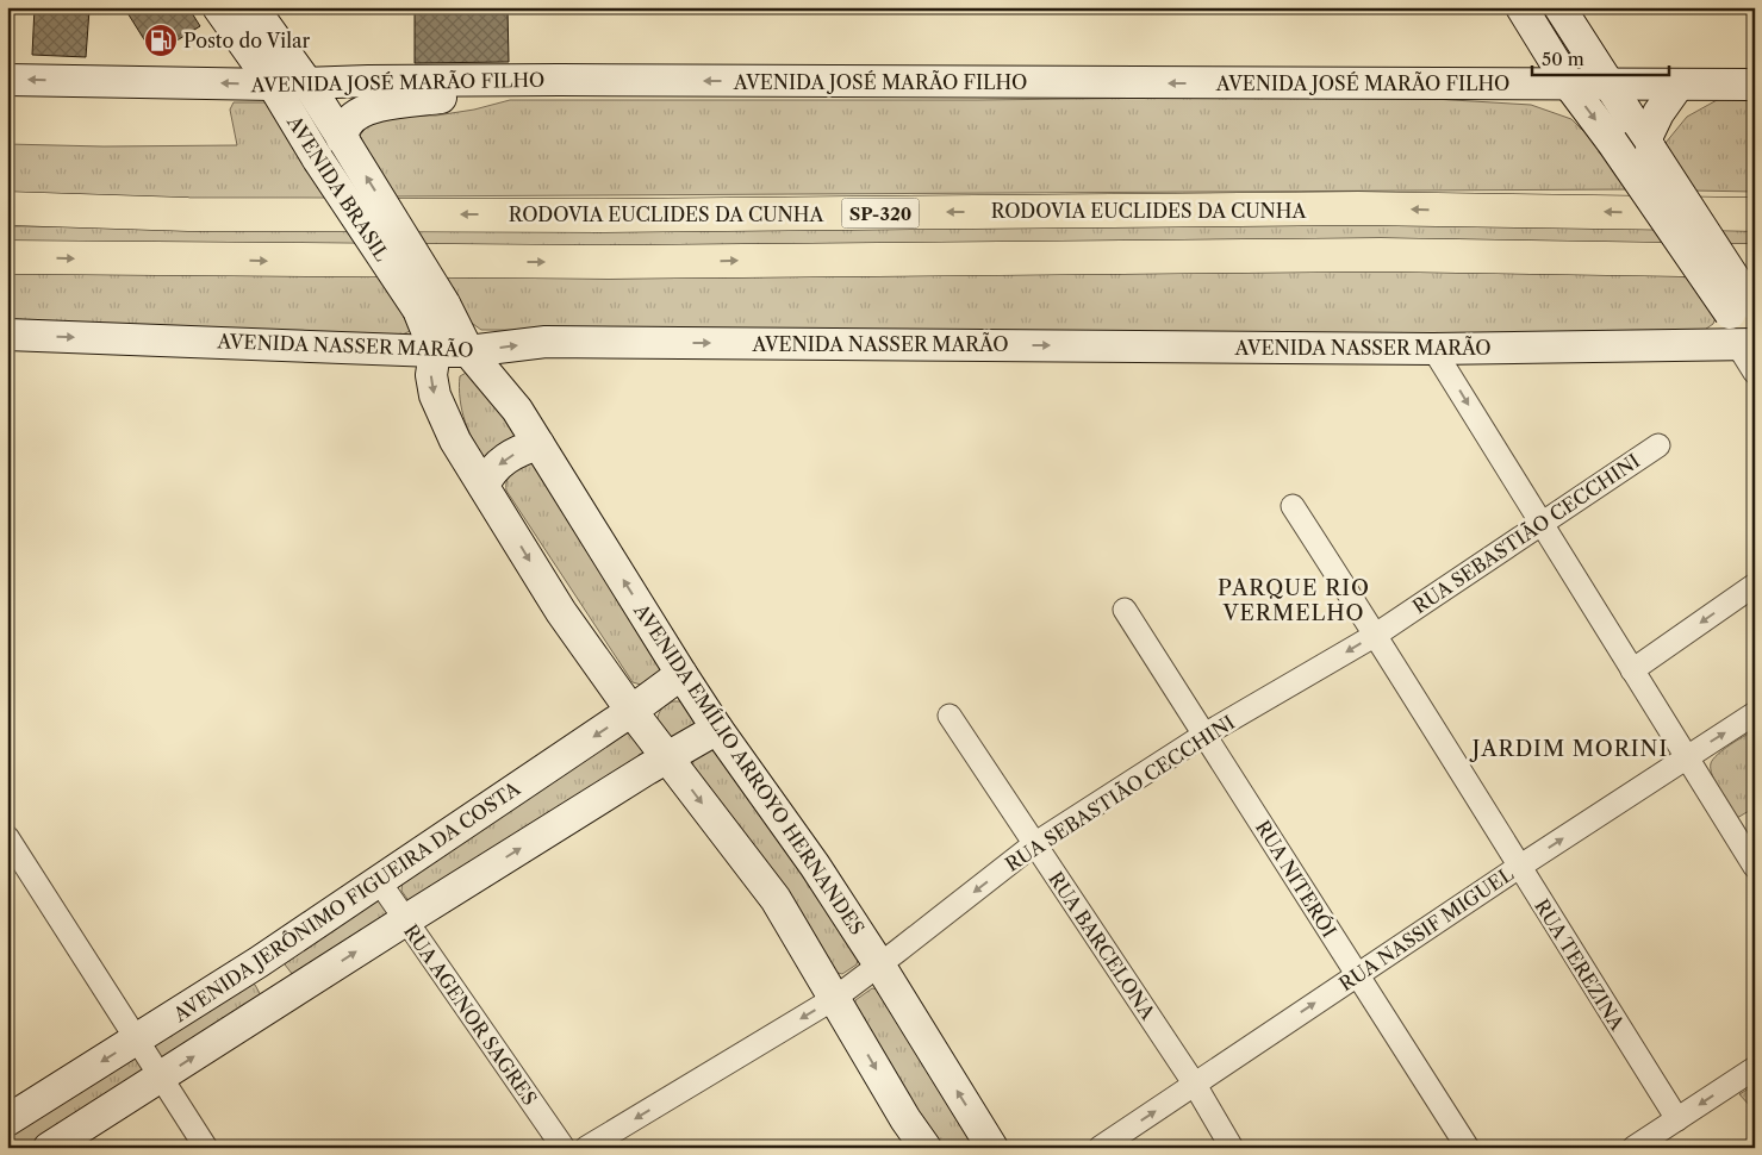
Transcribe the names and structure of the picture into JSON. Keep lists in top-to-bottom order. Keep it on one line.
{"streets":{"highway":["RODOVIA EUCLIDES DA CUNHA","SP-320"],"main road":["AVENIDA JOSÉ MARÃO FILHO","AVENIDA BRASIL","AVENIDA NASSER MARÃO","AVENIDA EMÍLIO ARROYO HERNANDES","AVENIDA JERÔNIMO FIGUEIRA DA COSTA"],"street":["RUA SEBASTIÃO CECCHINI","RUA NITERÓI","RUA NASSIF MIGUEL","RUA BARCELONA","RUA TEREZINA","RUA AGENOR SAGRES"]},"crossings":[["AVENIDA JOSÉ MARÃO FILHO","AVENIDA BRASIL"],["AVENIDA BRASIL","AVENIDA EMÍLIO ARROYO HERNANDES"],["AVENIDA NASSER MARÃO","AVENIDA EMÍLIO ARROYO HERNANDES"],["RUA SEBASTIÃO CECCHINI","AVENIDA EMÍLIO ARROYO HERNANDES"],["RUA SEBASTIÃO CECCHINI","RUA NITERÓI"],["RUA SEBASTIÃO CECCHINI","RUA BARCELONA"],["RUA SEBASTIÃO CECCHINI","RUA TEREZINA"],["AVENIDA EMÍLIO ARROYO HERNANDES","AVENIDA JERÔNIMO FIGUEIRA DA COSTA"],["RUA NITERÓI","RUA NASSIF MIGUEL"],["AVENIDA JERÔNIMO FIGUEIRA DA COSTA","RUA AGENOR SAGRES"],["RUA NASSIF MIGUEL","RUA BARCELONA"],["RUA NASSIF MIGUEL","RUA TEREZINA"]],"one_way":["AVENIDA JOSÉ MARÃO FILHO","AVENIDA NASSER MARÃO","RUA SEBASTIÃO CECCHINI","RUA NASSIF MIGUEL"],"districts":["PARQUE RIO VERMELHO","JARDIM MORINI"],"places":{"fuel station":["Posto do Vilar"]},"scale_bar":"50 m"}
